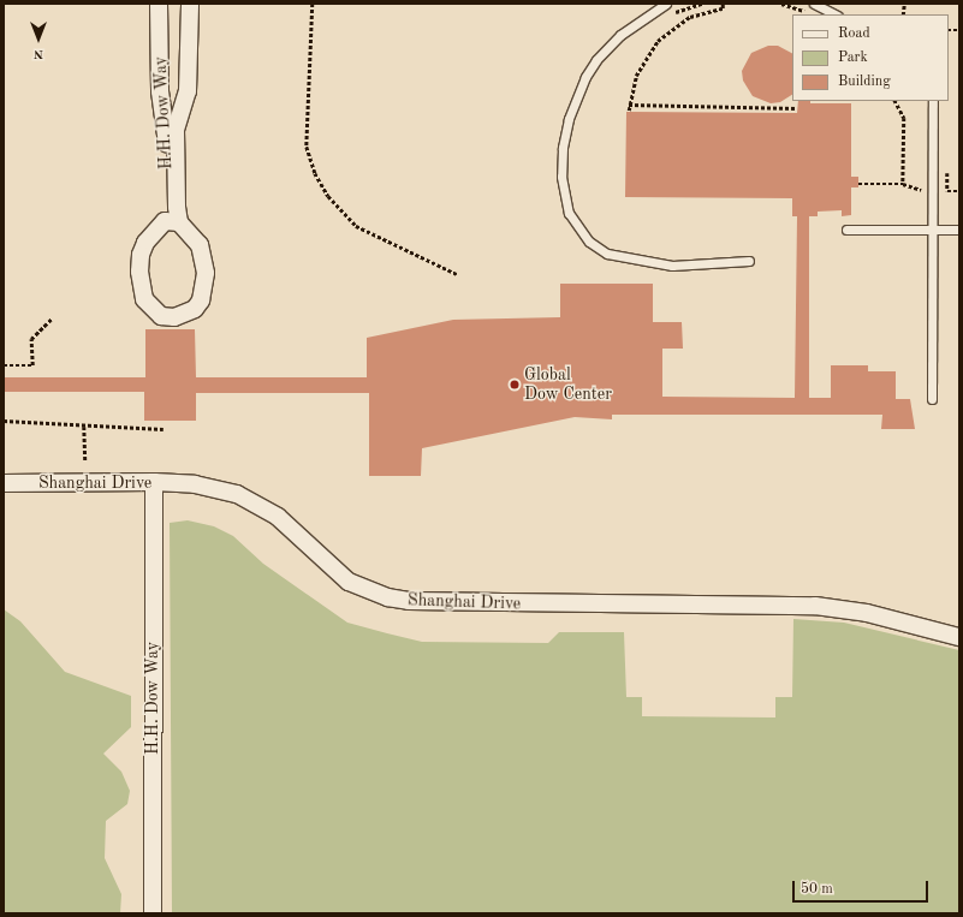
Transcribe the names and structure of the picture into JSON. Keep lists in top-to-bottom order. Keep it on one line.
{"streets":{"street":["H.H. Dow Way","Shanghai Drive"]},"crossings":[["H.H. Dow Way","Shanghai Drive"]],"places":["Global Dow Center"],"legend":["Road","Park","Building"],"scale_bar":"50 m","north":"bottom"}
